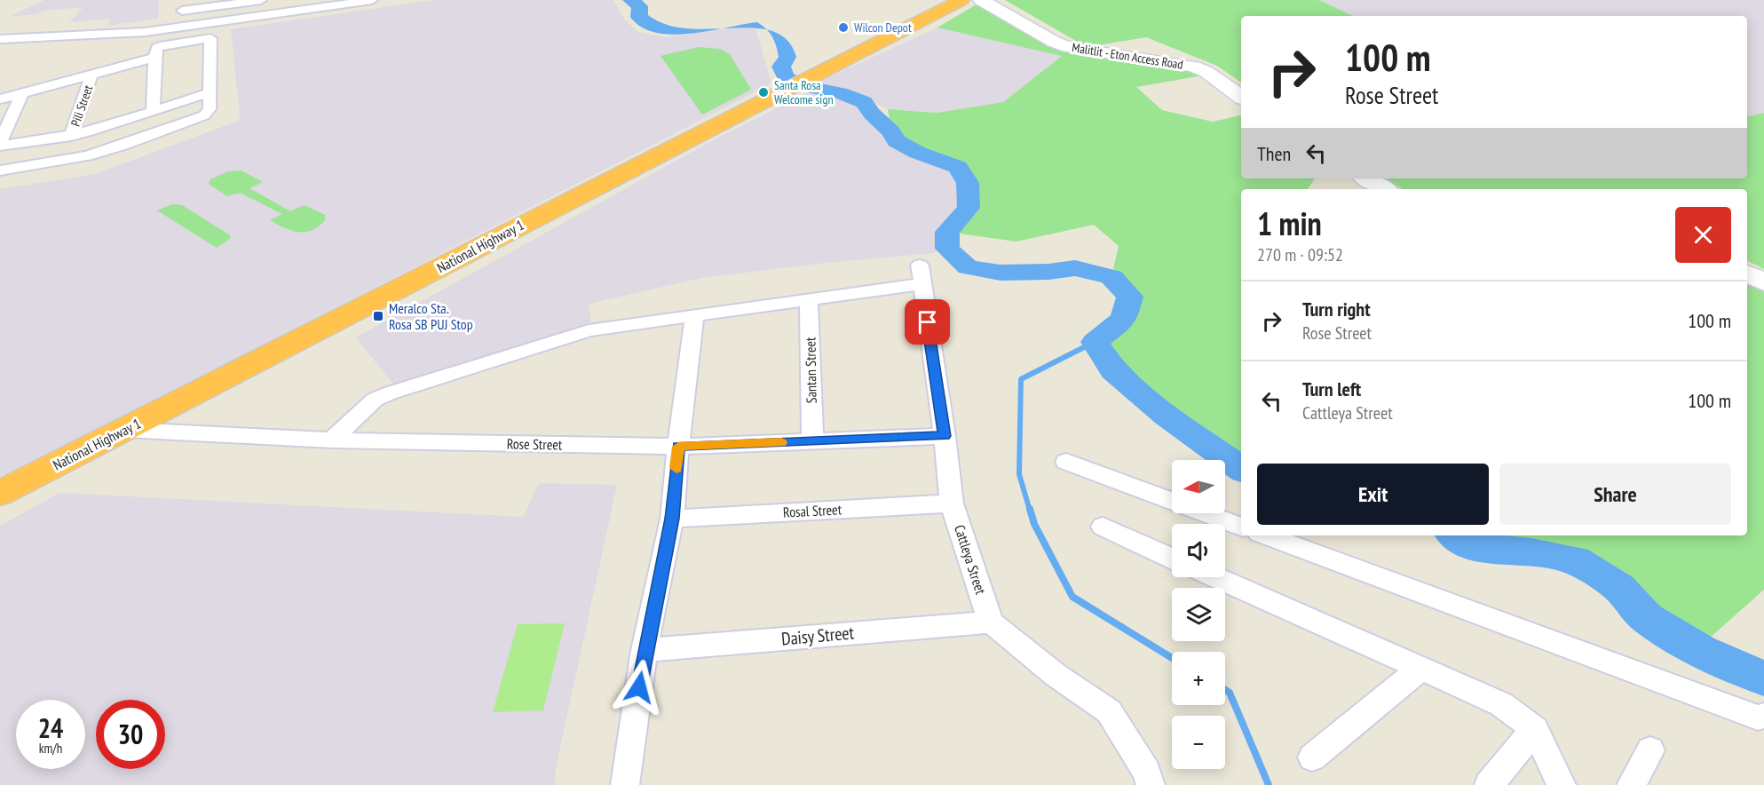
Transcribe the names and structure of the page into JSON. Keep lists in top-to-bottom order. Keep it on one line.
{"streets":{"highway":["National Highway 1"],"street":["Malitlit - Eton Access Road","Pili Street","Santan Street","Rose Street","Rosal Street","Cattleya Street","Daisy Street"]},"crossings":[["National Highway 1","Rose Street"],["Santan Street","Rose Street"],["Santan Street","Cattleya Street"],["Rose Street","Cattleya Street"],["Rosal Street","Cattleya Street"],["Cattleya Street","Daisy Street"]],"places":{"other":["Wilcon Depot","Santa Rosa Welcome sign"],"transit":["Meralco Sta. Rosa SB PUJ Stop"]},"north":"left","page":{"turn":["100 m","Rose Street"],"then":"Then","heading":["1 min","270 m · 09:52"],"list":[{"name":"Turn right","note":"Rose Street","value":"100 m"},{"name":"Turn left","note":"Cattleya Street","value":"100 m"}],"buttons":["Exit","Share"],"map_buttons":["+","−"],"speed":"24 km/h","limit":"30"}}
